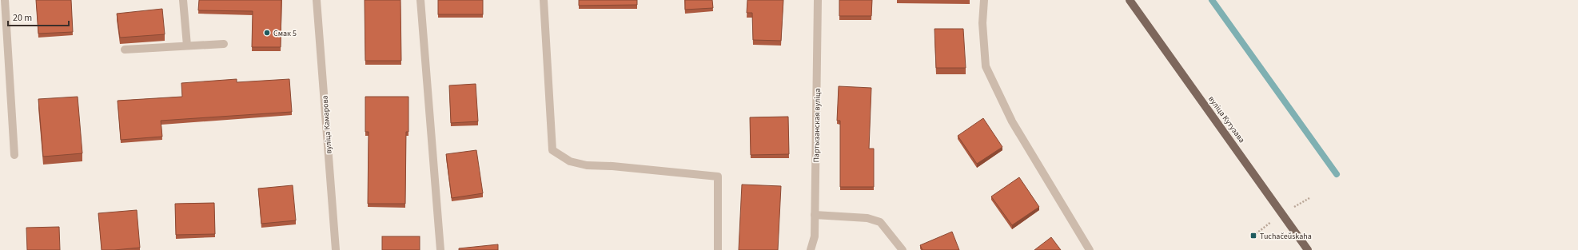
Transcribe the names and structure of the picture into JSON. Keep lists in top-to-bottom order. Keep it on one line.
{"streets":{"main road":["вуліца Кутузава"],"street":["вуліца Камарова","Партызанская вуліца"]},"places":{"other":["Смак 5"],"transit":["Tuchačeŭskaha"]},"scale_bar":"20 m"}
